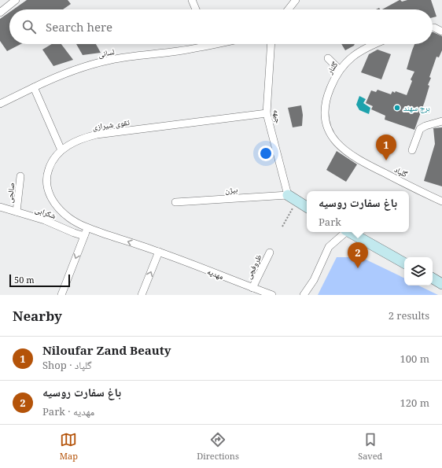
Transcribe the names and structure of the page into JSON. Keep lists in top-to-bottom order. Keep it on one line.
{"streets":{"street":["لسانی","گلنار","جبهه","تقوی شیرازی","گلپاد","بیژن","صالحی","شکرابی","ظروفچی","مهدیه"]},"crossings":[["گلنار","گلپاد"],["جبهه","تقوی شیرازی"],["جبهه","بیژن"],["تقوی شیرازی","مهدیه"],["صالحی","شکرابی"],["ظروفچی","مهدیه"]],"one_way":["مهدیه"],"places":["برج سهند"],"scale_bar":"50 m","page":{"search":"Search here","pins":["1","2"],"popup":["باغ سفارت روسیه","Park"],"scale":"50 m","heading":["Nearby","2 results"],"list":[{"mark":"1","name":"Niloufar Zand Beauty","note":"Shop · گلپاد","value":"100 m"},{"mark":"2","name":"باغ سفارت روسیه","note":"Park · مهدیه","value":"120 m"}],"nav":["Map","Directions","Saved"]}}
